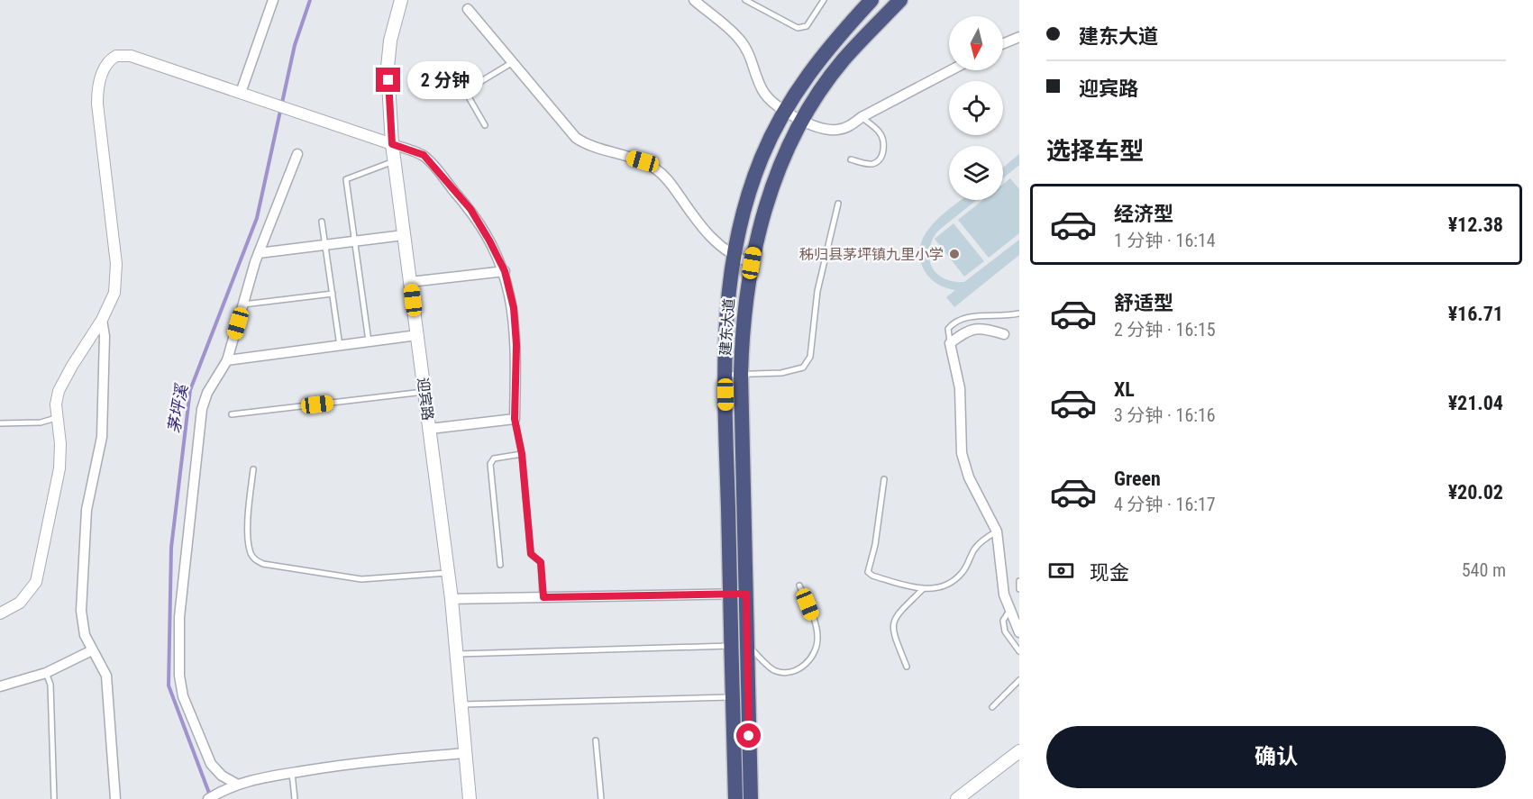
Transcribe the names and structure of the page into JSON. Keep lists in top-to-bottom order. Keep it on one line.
{"streets":{"highway":["建东大道"],"main road":["迎宾路"]},"water":["茅坪溪"],"places":["秭归县茅坪镇九里小学"],"north":"bottom","page":{"banner":["建东大道","迎宾路"],"bubble":"2 分钟","heading":"选择车型","list":[{"name":"经济型","note":"1 分钟 · 16:14","value":"¥12.38"},{"name":"舒适型","note":"2 分钟 · 16:15","value":"¥16.71"},{"name":"XL","note":"3 分钟 · 16:16","value":"¥21.04"},{"name":"Green","note":"4 分钟 · 16:17","value":"¥20.02"}],"pay":["现金","540 m"],"buttons":"确认"}}
